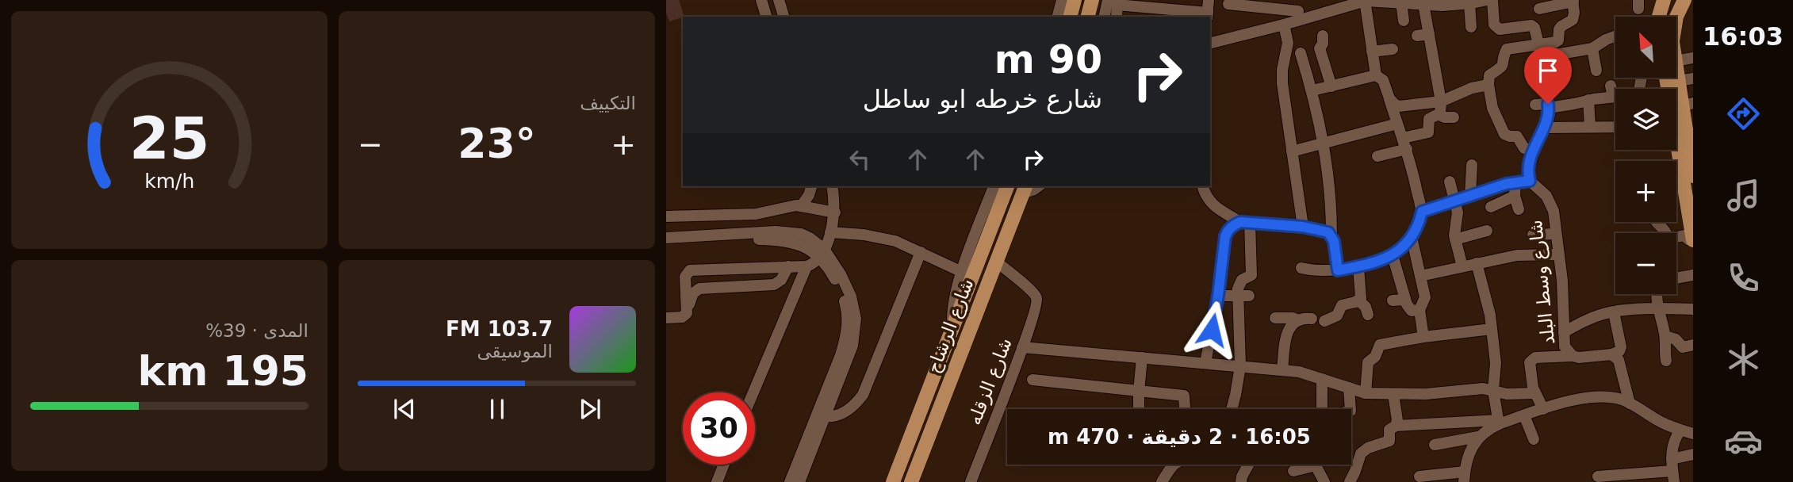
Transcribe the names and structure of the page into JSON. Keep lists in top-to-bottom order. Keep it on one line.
{"streets":{"main road":["شارع الرشاح"],"street":["شارع وسط البلد","شارع الزقله"]},"crossings":[["شارع الرشاح","شارع الزقله"]],"north":"top left","page":{"tabs":"16:03","tile":["التكييف",["المدى · 39%","195 km"]],"map_buttons":["+","−"],"turn":["90 m","شارع خرطه ابو ساطل"],"heat":["−","23°","+"],"song":["103.7 FM","الموسيقى"],"limit":"30","trip":"16:05 · 2 دقيقة · 470 m","gauge":["25","km/h"]}}
